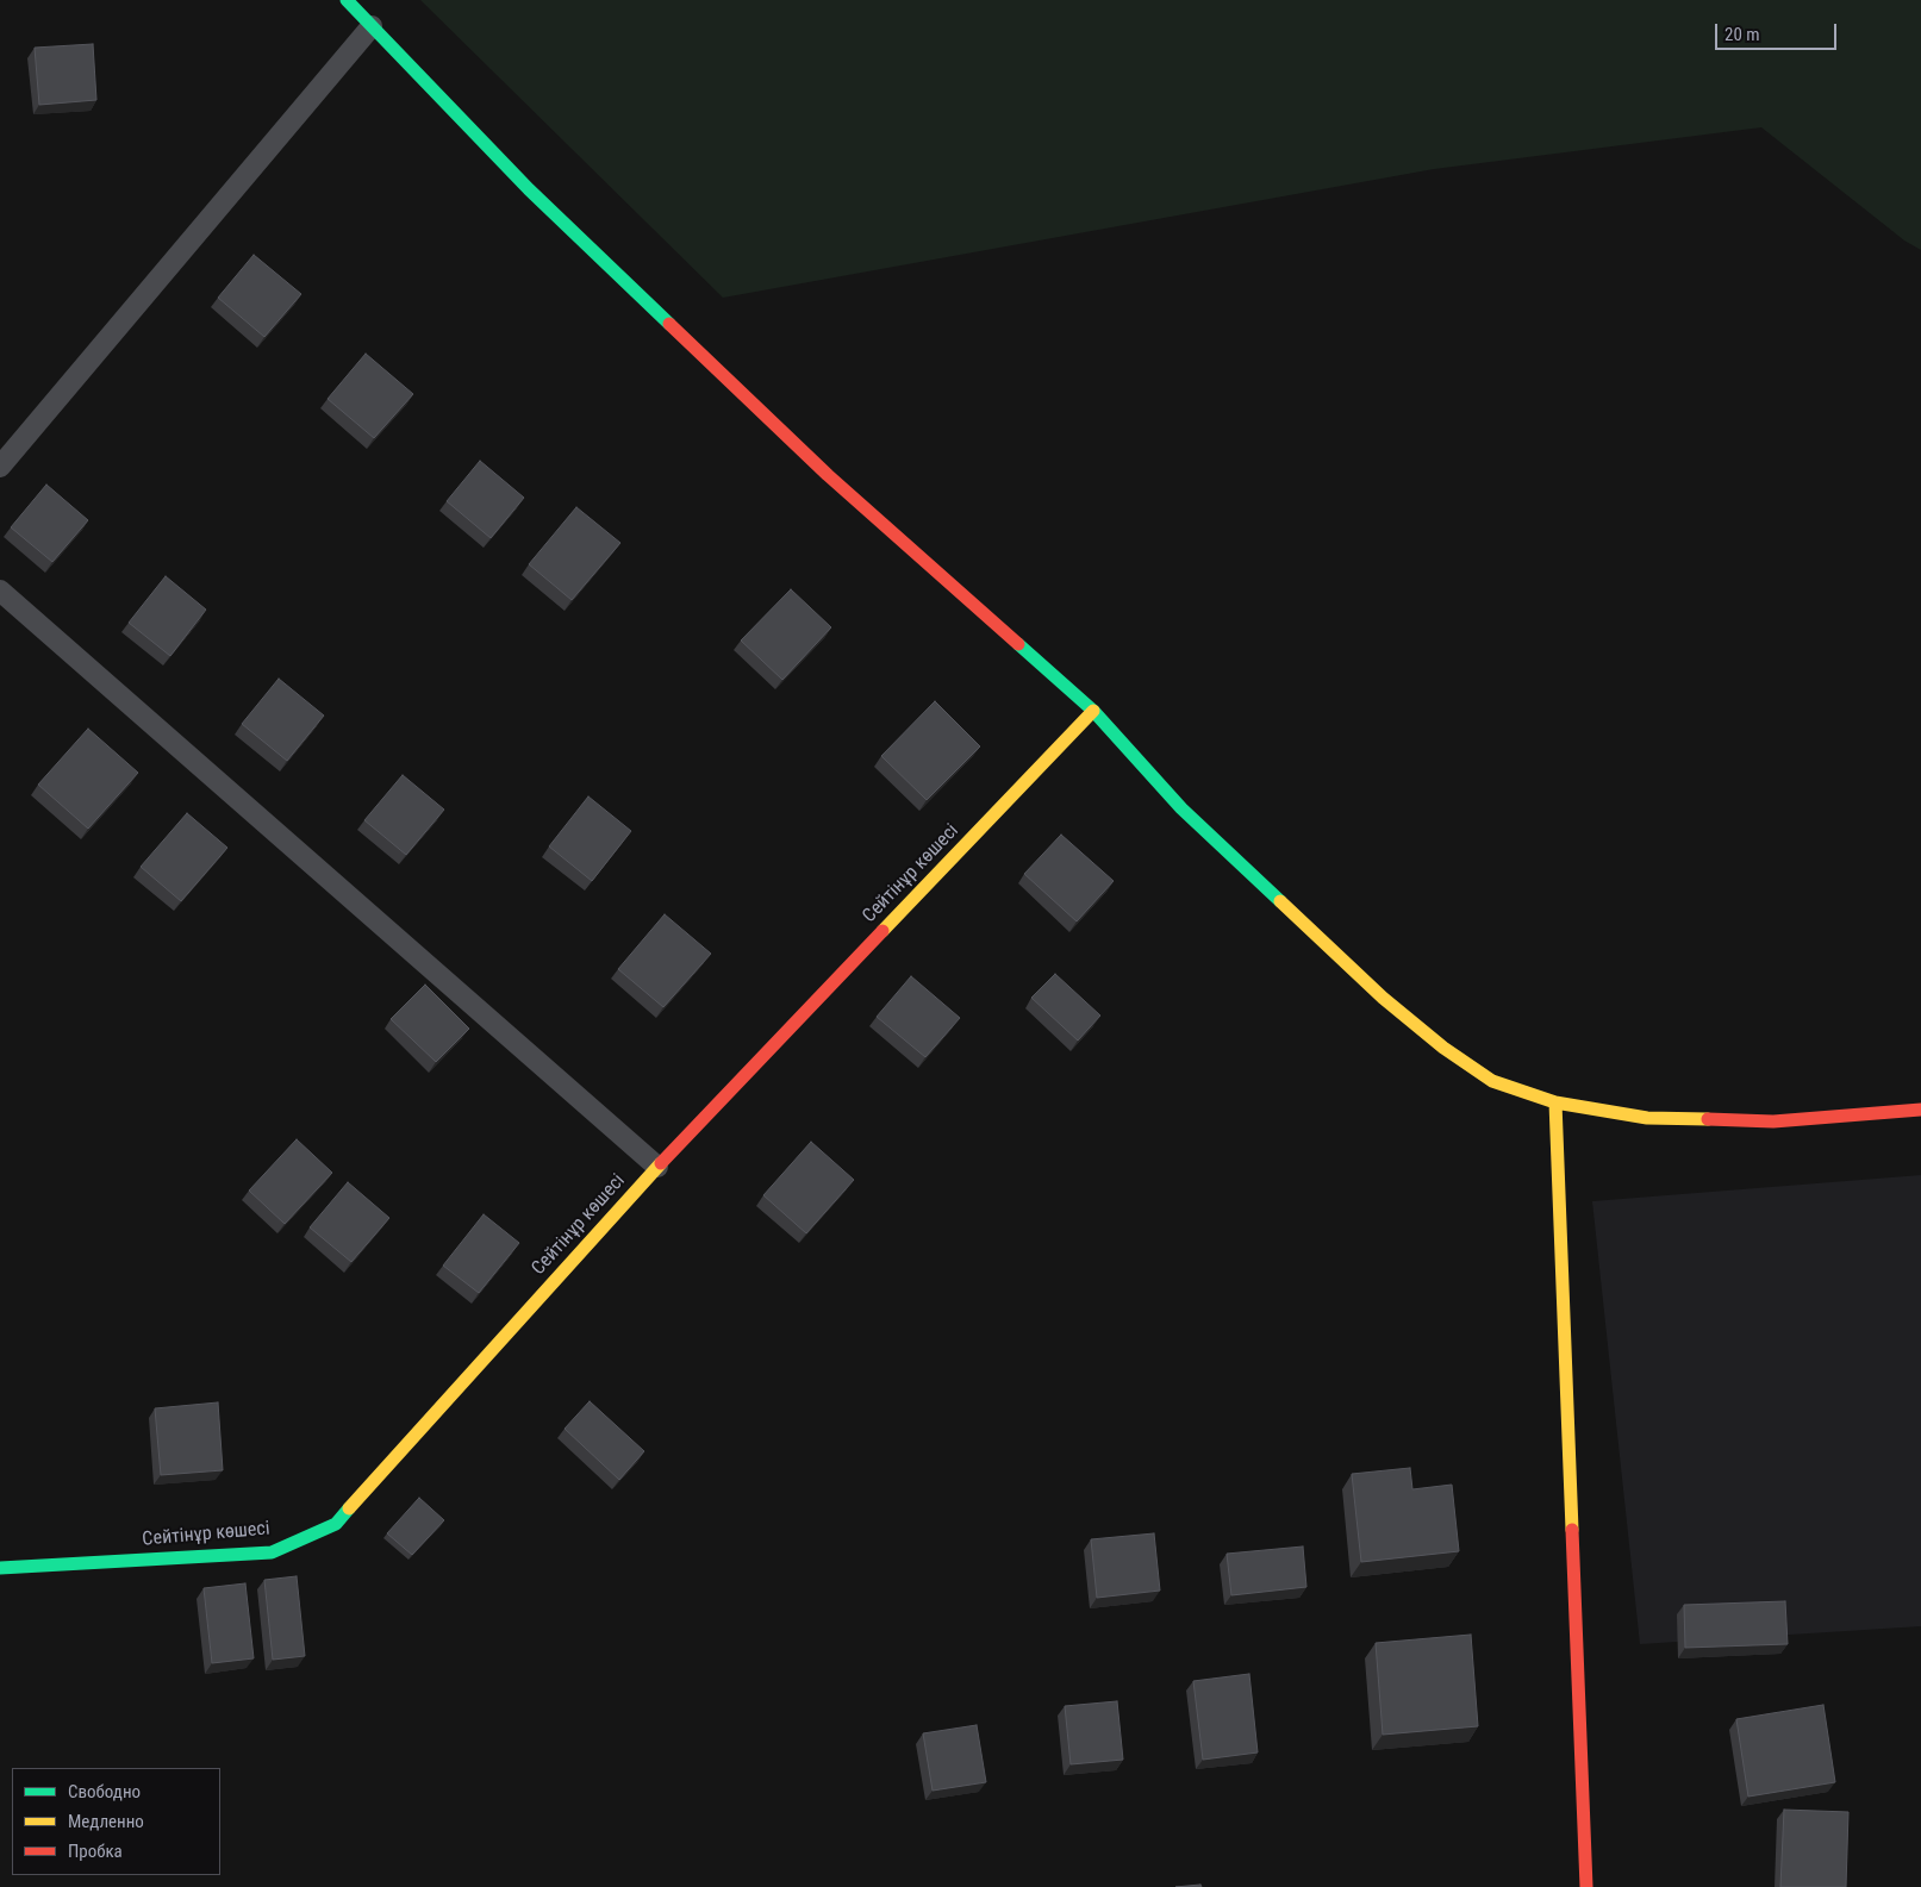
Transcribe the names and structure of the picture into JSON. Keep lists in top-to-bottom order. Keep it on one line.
{"streets":{"street":["Сейтінұр көшесі"]},"legend":["Свободно","Медленно","Пробка"],"scale_bar":"20 m"}
